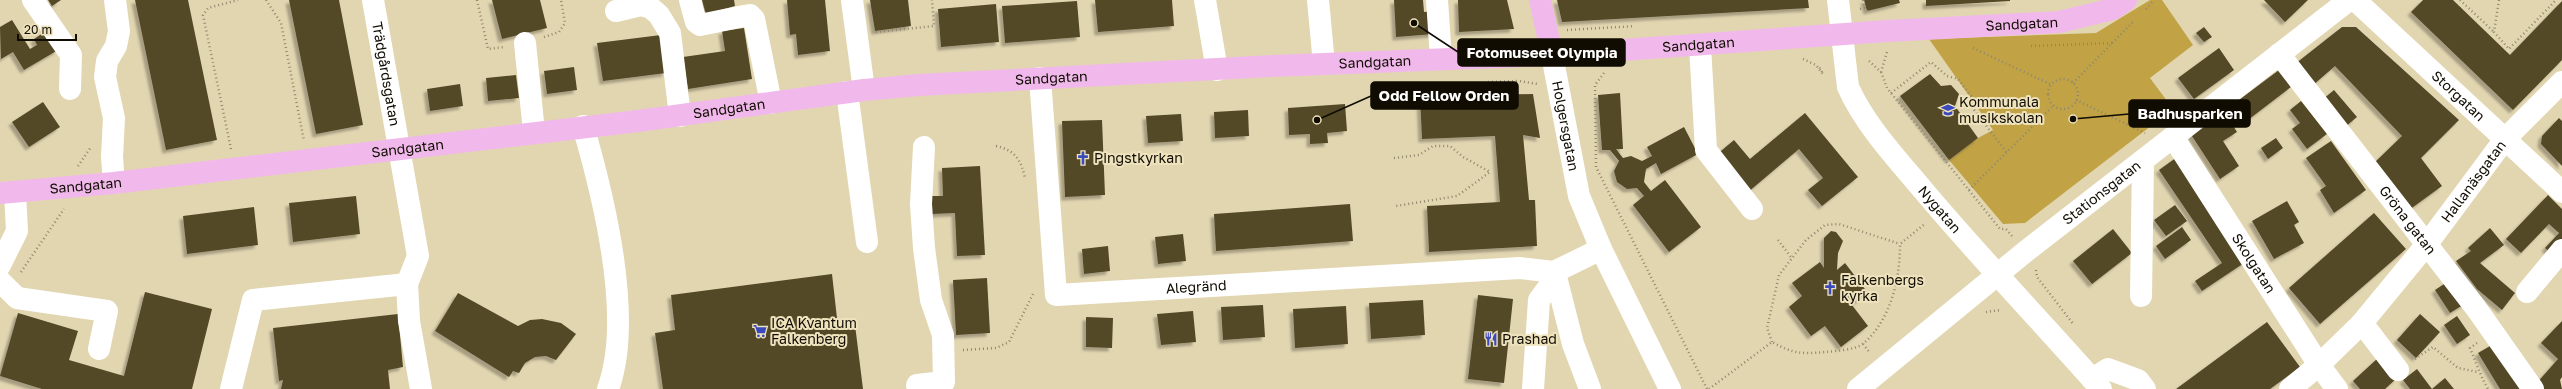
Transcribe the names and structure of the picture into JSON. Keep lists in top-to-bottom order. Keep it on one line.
{"streets":{"main road":["Sandgatan","Holgersgatan"],"street":["Trädgårdsgatan","Storgatan","Hallanäsgatan","Stationsgatan","Nygatan","Gröna gatan","Skolgatan","Alegränd"]},"crossings":[["Sandgatan","Trädgårdsgatan"],["Sandgatan","Holgersgatan"],["Sandgatan","Nygatan"],["Sandgatan","Alegränd"],["Storgatan","Hallanäsgatan"],["Hallanäsgatan","Gröna gatan"],["Hallanäsgatan","Skolgatan"],["Stationsgatan","Nygatan"],["Stationsgatan","Gröna gatan"],["Stationsgatan","Skolgatan"]],"places":{"other":["Fotomuseet Olympia","Badhusparken","Odd Fellow Orden"],"school or university":["Kommunala musikskolan"],"church":["Pingstkyrkan","Falkenbergs kyrka"],"supermarket":["ICA Kvantum Falkenberg"],"restaurant":["Prashad"]},"scale_bar":"20 m"}
